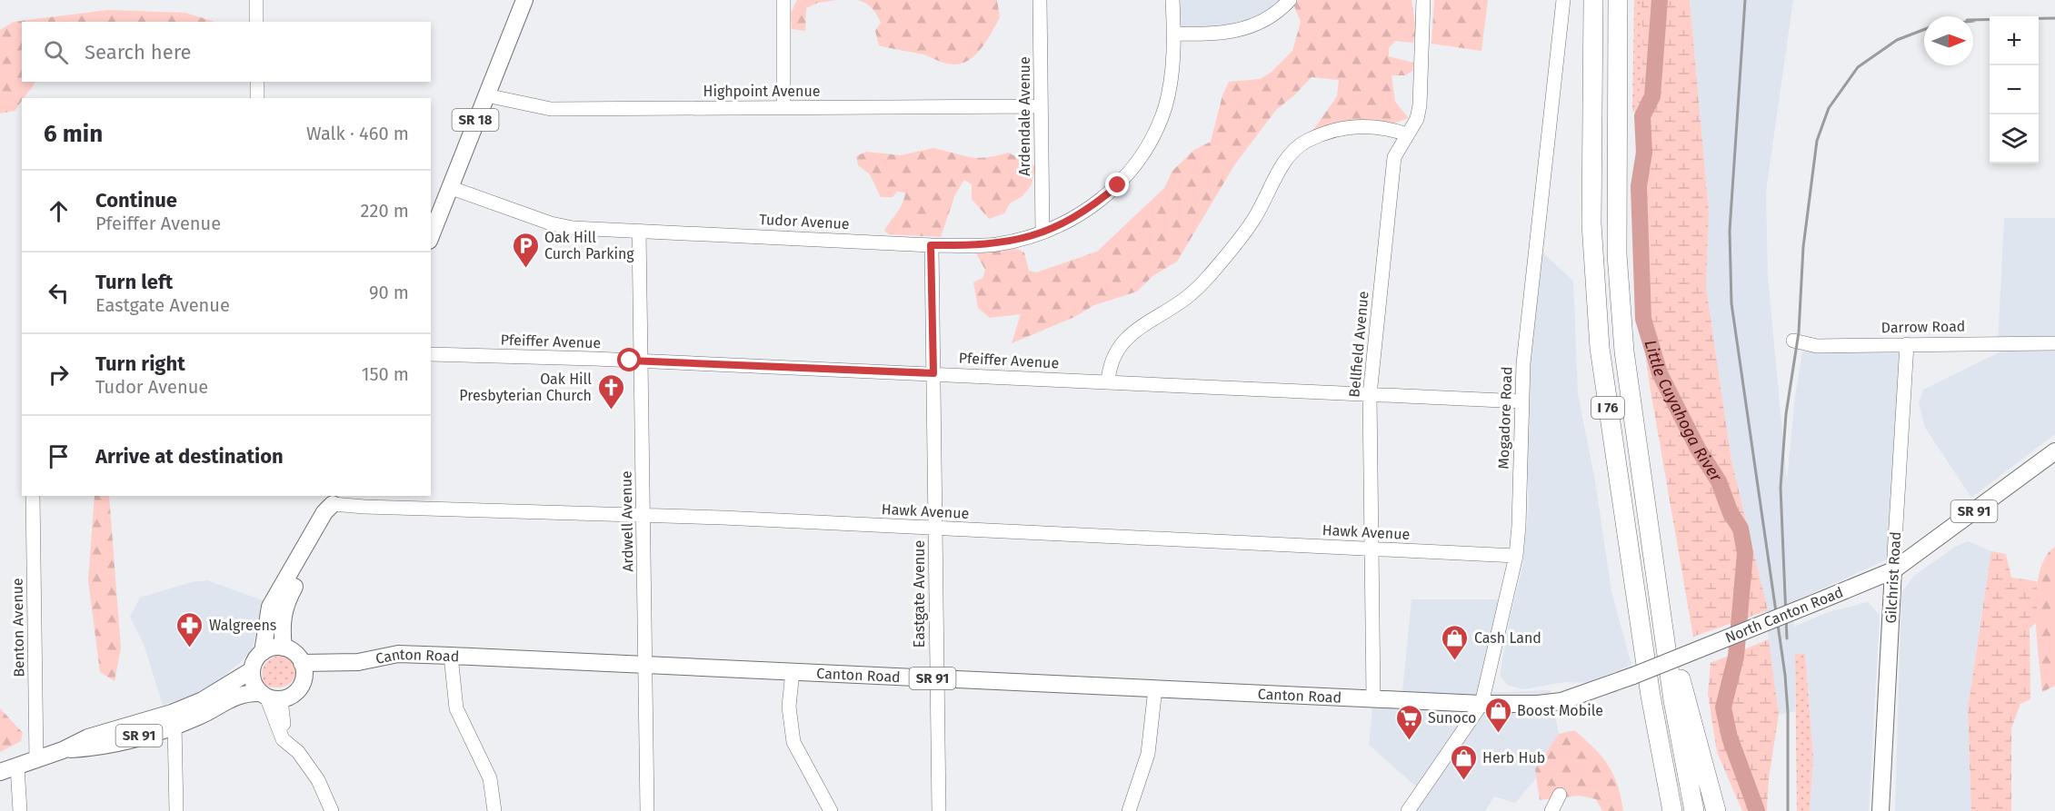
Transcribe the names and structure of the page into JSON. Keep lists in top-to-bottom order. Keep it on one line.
{"streets":{"highway":["I 76"],"main road":["SR 18","SR 91","Gilchrist Road","North Canton Road","Canton Road"],"street":["Highpoint Avenue","Ardendale Avenue","Tudor Avenue","Darrow Road","Pfeiffer Avenue","Bellfield Avenue","Mogadore Road","Hawk Avenue","Ardwell Avenue","Eastgate Avenue","Benton Avenue"]},"crossings":[["Highpoint Avenue","Ardendale Avenue"],["Highpoint Avenue","SR 18"],["Ardendale Avenue","Tudor Avenue"],["SR 18","Tudor Avenue"],["Tudor Avenue","Ardwell Avenue"],["Tudor Avenue","Eastgate Avenue"],["Darrow Road","Gilchrist Road"],["Pfeiffer Avenue","Bellfield Avenue"],["Pfeiffer Avenue","Mogadore Road"],["Pfeiffer Avenue","Ardwell Avenue"],["Pfeiffer Avenue","Eastgate Avenue"],["Bellfield Avenue","Hawk Avenue"],["Bellfield Avenue","Canton Road"],["Mogadore Road","Hawk Avenue"],["Mogadore Road","North Canton Road"],["Mogadore Road","Canton Road"],["Hawk Avenue","Ardwell Avenue"],["Hawk Avenue","Eastgate Avenue"],["SR 91","Benton Avenue"],["SR 91","Canton Road"],["Ardwell Avenue","Canton Road"],["Gilchrist Road","North Canton Road"],["Eastgate Avenue","Canton Road"],["North Canton Road","Canton Road"]],"water":["Little Cuyahoga River"],"places":{"parking":["Oak Hill Curch Parking"],"church":["Oak Hill Presbyterian Church"],"pharmacy":["Walgreens"],"shop":["Cash Land","Boost Mobile","Herb Hub"],"supermarket":["Sunoco"]},"north":"right","page":{"map_buttons":["+","−"],"search":"Search here","heading":["6 min","Walk · 460 m"],"list":[["Continue","Pfeiffer Avenue","220 m"],["Turn left","Eastgate Avenue","90 m"],["Turn right","Tudor Avenue","150 m"],"Arrive at destination"]}}
